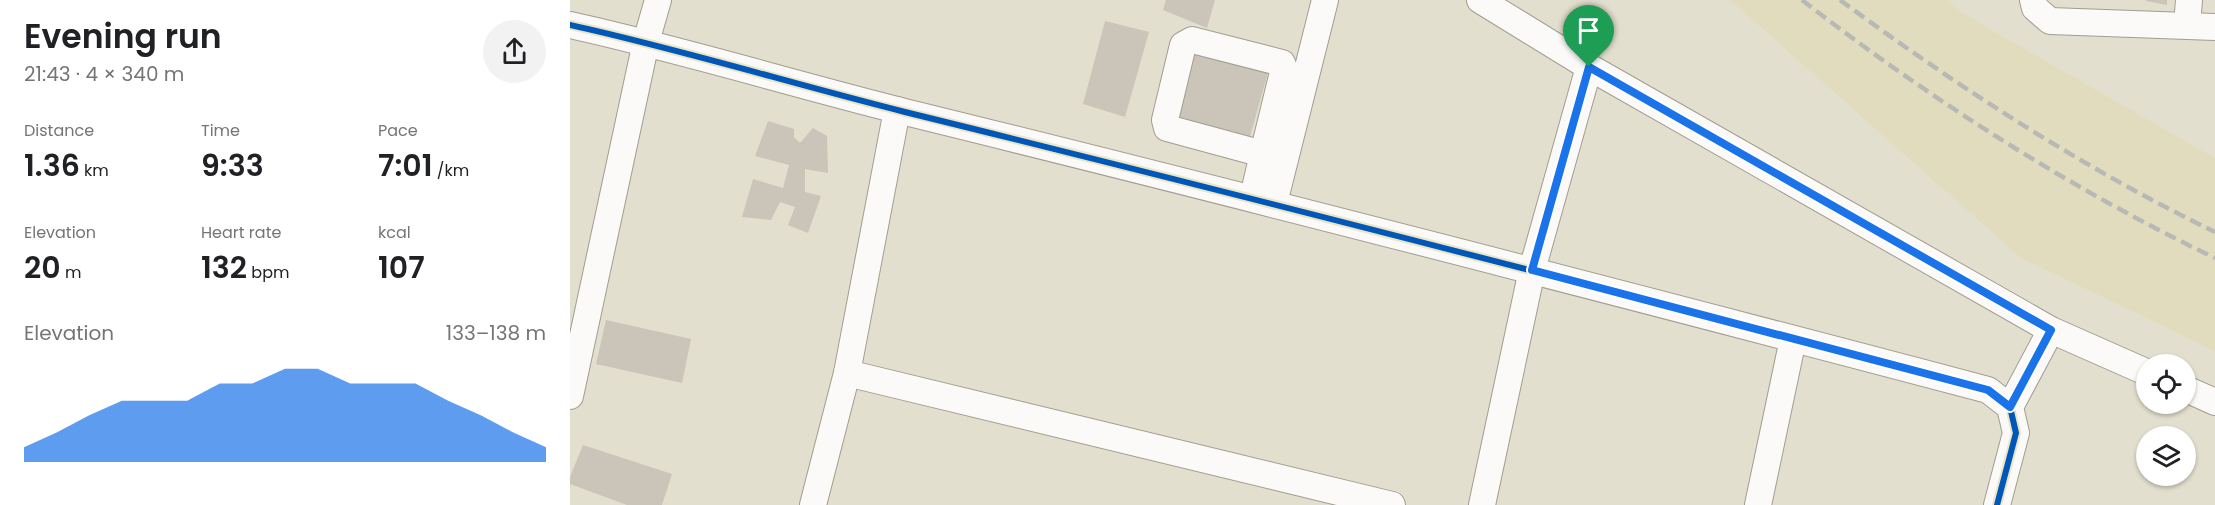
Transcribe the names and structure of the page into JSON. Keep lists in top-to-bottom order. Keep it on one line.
{"page":{"heading":["Evening run","21:43 · 4 × 340 m"],"stats":[["Distance","1.36 km"],["Time","9:33"],["Pace","7:01 /km"],["Elevation","20 m"],["Heart rate","132 bpm"],["kcal","107"]],"chart":["Elevation","133–138 m"]}}
